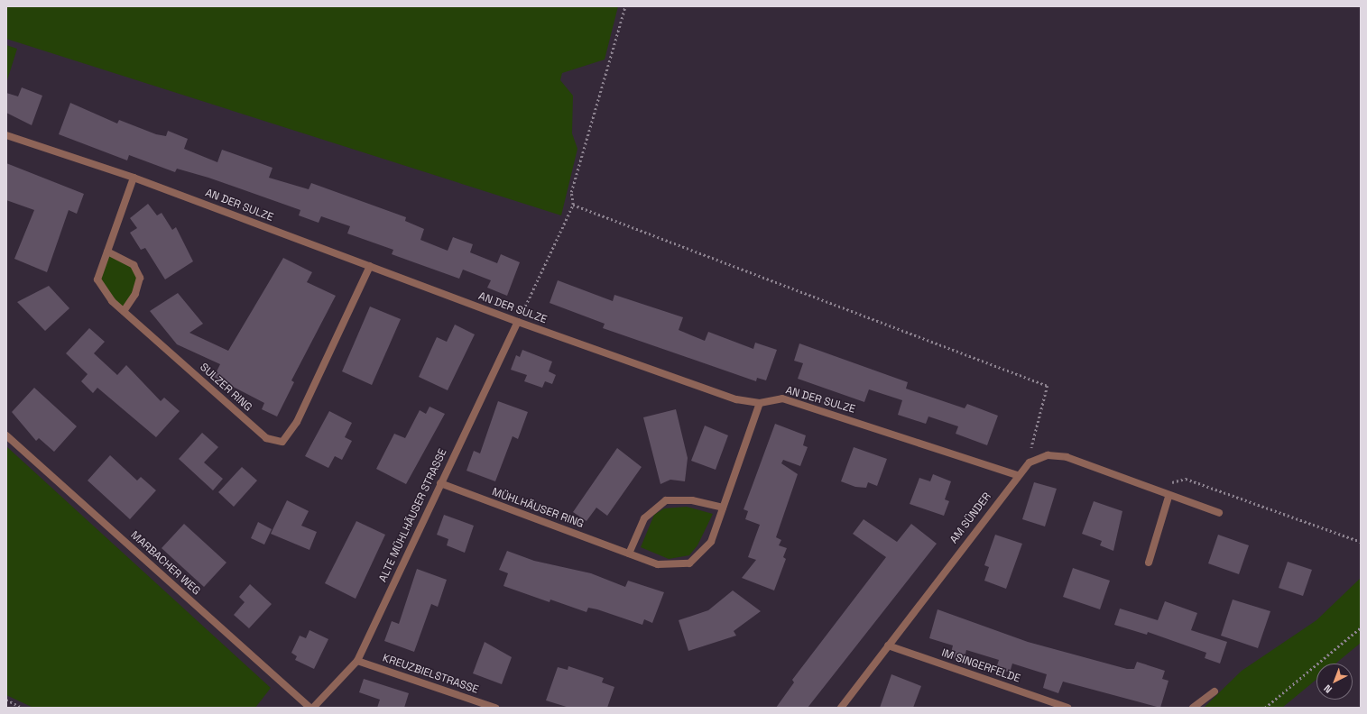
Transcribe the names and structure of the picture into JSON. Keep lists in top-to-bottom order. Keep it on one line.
{"streets":{"street":["AN DER SULZE","SULZER RING","MÜHLHÄUSER RING","ALTE MÜHLHÄUSER STRASSE","AM SÜNDER","MARBACHER WEG","IM SINGERFELDE","KREUZBIELSTRASSE"]},"crossings":[["AN DER SULZE","SULZER RING"],["AN DER SULZE","MÜHLHÄUSER RING"],["AN DER SULZE","ALTE MÜHLHÄUSER STRASSE"],["AN DER SULZE","AM SÜNDER"],["MÜHLHÄUSER RING","ALTE MÜHLHÄUSER STRASSE"],["ALTE MÜHLHÄUSER STRASSE","MARBACHER WEG"],["ALTE MÜHLHÄUSER STRASSE","KREUZBIELSTRASSE"],["AM SÜNDER","IM SINGERFELDE"]],"north":"bottom left"}
